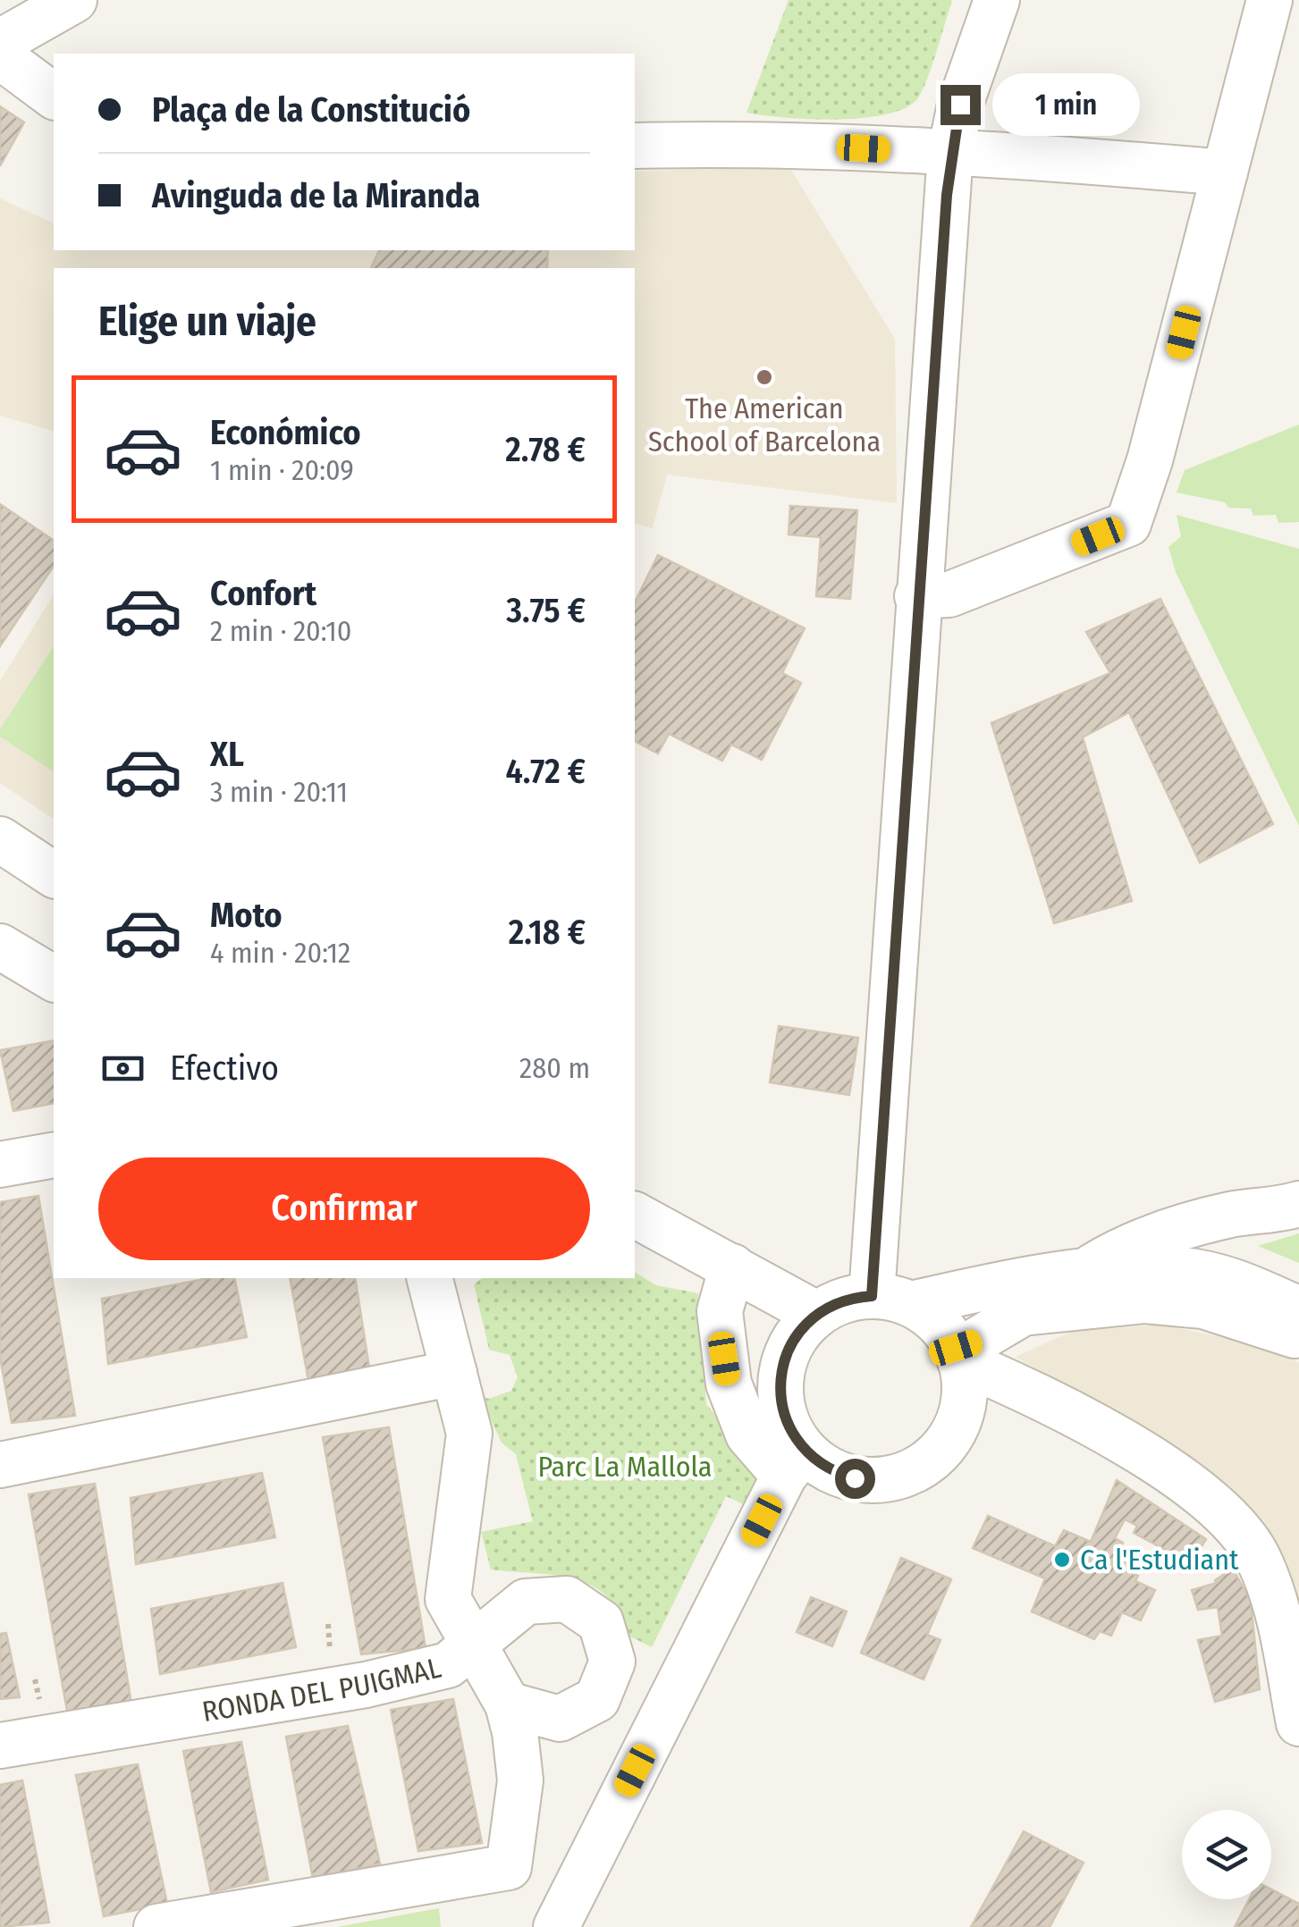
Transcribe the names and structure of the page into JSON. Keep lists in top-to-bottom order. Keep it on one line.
{"streets":{"street":["RONDA DEL PUIGMAL"]},"parks":["Parc La Mallola"],"places":["The American School of Barcelona","Ca l'Estudiant"],"page":{"banner":["Plaça de la Constitució","Avinguda de la Miranda"],"bubble":"1 min","heading":"Elige un viaje","list":[{"name":"Económico","note":"1 min · 20:09","value":"2.78 €"},{"name":"Confort","note":"2 min · 20:10","value":"3.75 €"},{"name":"XL","note":"3 min · 20:11","value":"4.72 €"},{"name":"Moto","note":"4 min · 20:12","value":"2.18 €"}],"pay":["Efectivo","280 m"],"buttons":"Confirmar"}}
